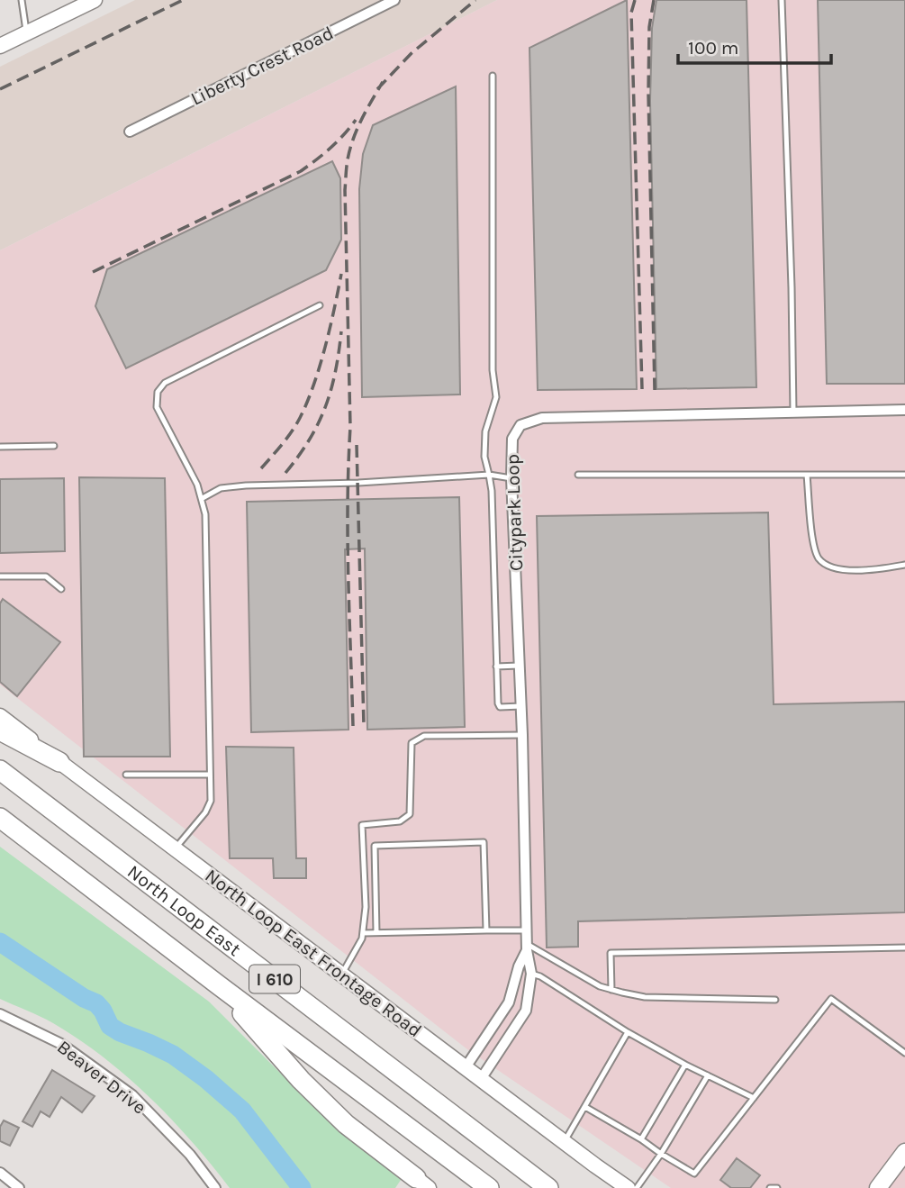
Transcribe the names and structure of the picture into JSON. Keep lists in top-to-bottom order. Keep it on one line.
{"streets":{"highway":["North Loop East","I 610"],"main road":["North Loop East Frontage Road"],"street":["Liberty Crest Road","Citypark Loop","Beaver Drive"]},"crossings":[["Citypark Loop","North Loop East Frontage Road"]],"scale_bar":"100 m"}
